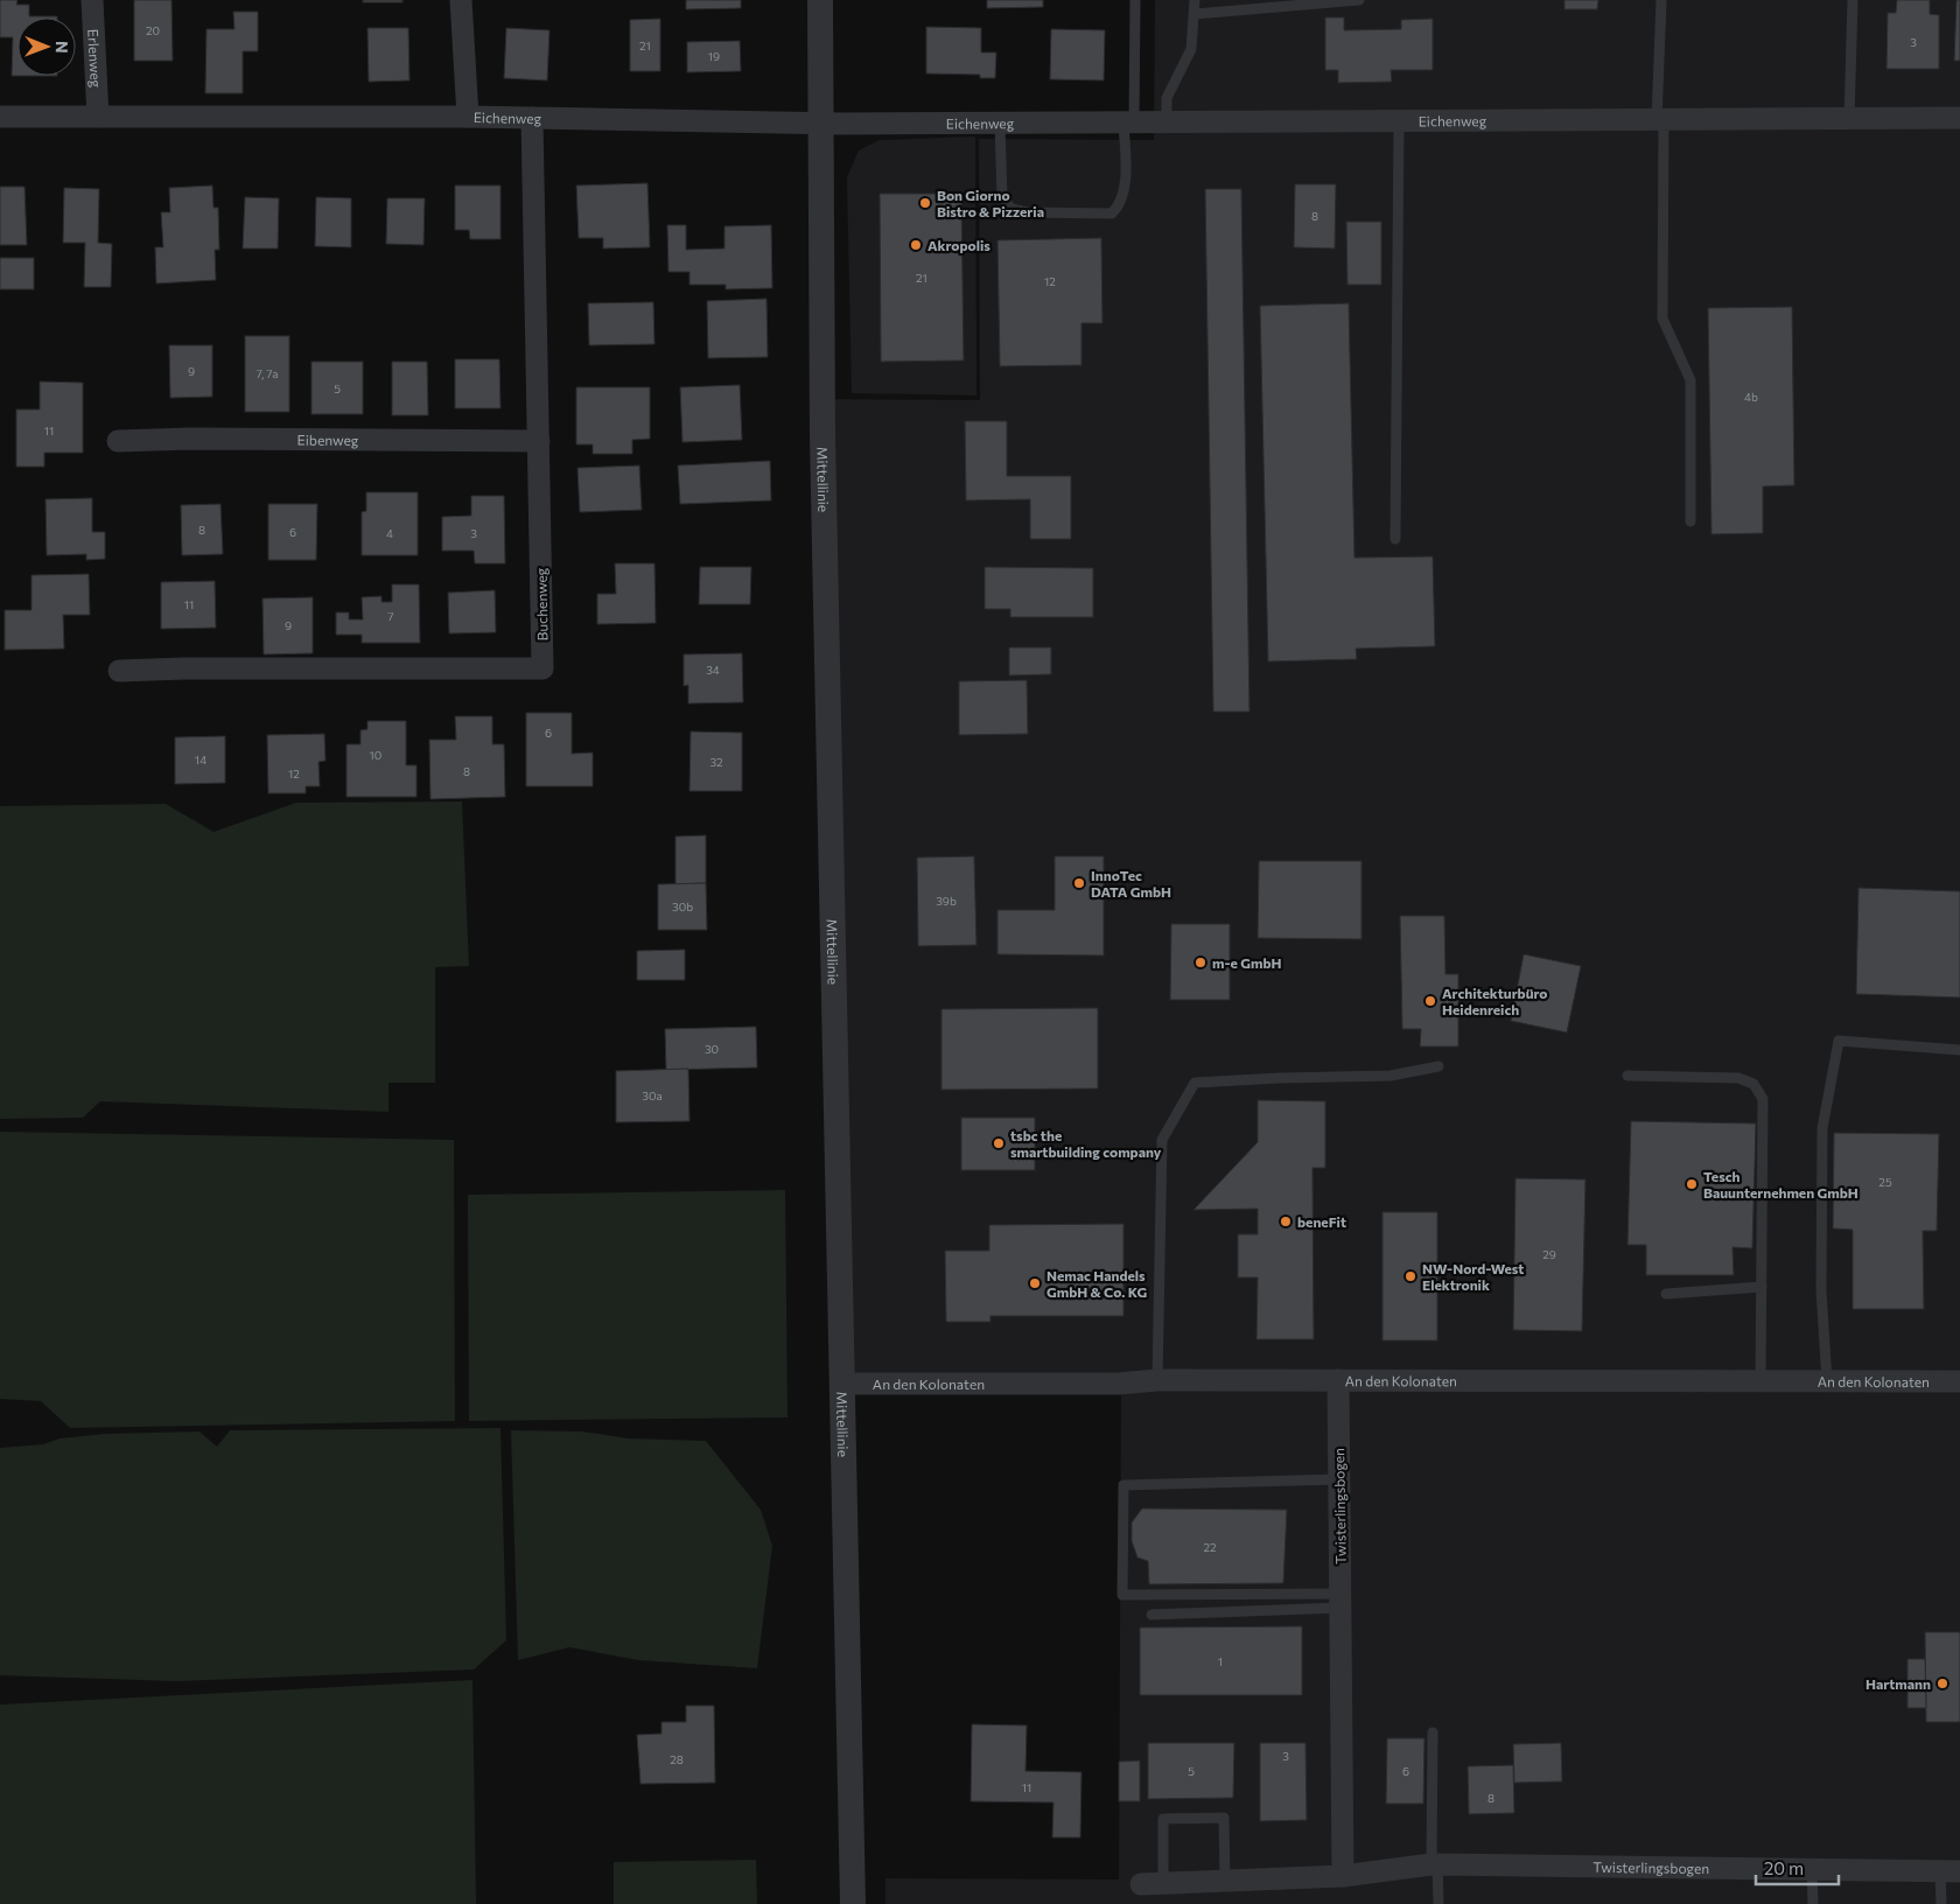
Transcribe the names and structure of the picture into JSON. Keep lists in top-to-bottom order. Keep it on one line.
{"streets":{"street":["Erlenweg","Eichenweg","Eibenweg","Mittellinie","Buchenweg","An den Kolonaten","Twisterlingsbogen"]},"crossings":[["Erlenweg","Eichenweg"],["Eichenweg","Mittellinie"],["Eichenweg","Buchenweg"],["Eibenweg","Buchenweg"],["Mittellinie","An den Kolonaten"],["An den Kolonaten","Twisterlingsbogen"]],"places":["Bon Giorno Bistro & Pizzeria","Akropolis","InnoTec DATA GmbH","m-e GmbH","Architekturbüro Heidenreich","tsbc the smartbuilding company","Tesch Bauunternehmen GmbH","beneFit","NW-Nord-West Elektronik","Nemac Handels GmbH & Co. KG","Hartmann"],"house_numbers":["20","3","21","19","8","21","12","9","7, 7a","5","4b","11","8","6","4","3","11","7","9","34","6","10","14","32","8","12","39b","30b","30","30a","25","29","22","1","3","28","5","6","11","8"],"scale_bar":"20 m","north":"right"}
